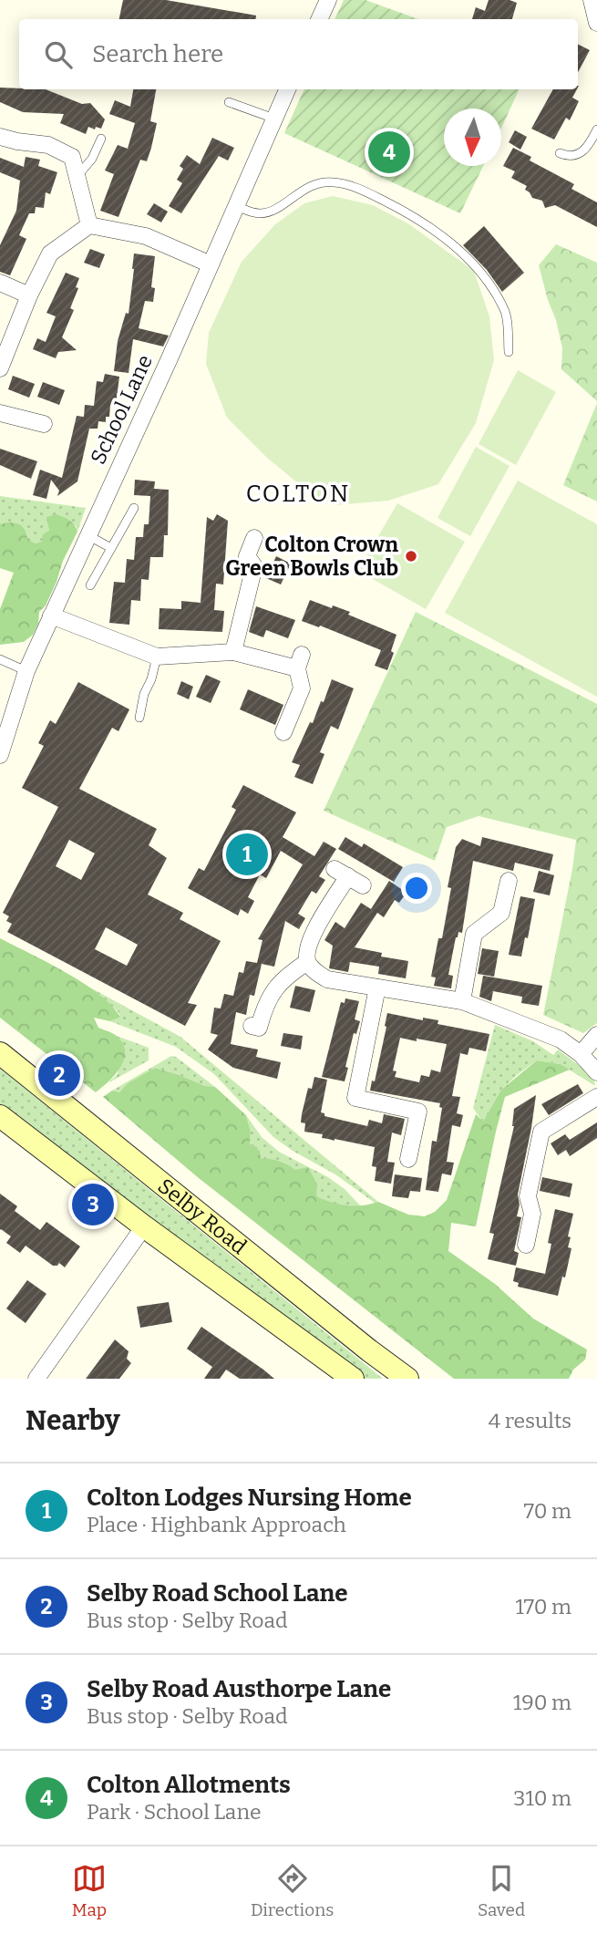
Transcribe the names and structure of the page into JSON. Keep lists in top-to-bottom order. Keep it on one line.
{"streets":{"main road":["Selby Road"],"street":["School Lane"]},"districts":["COLTON"],"places":["Colton Crown Green Bowls Club"],"north":"bottom","page":{"search":"Search here","pins":["4","1","2","3"],"heading":["Nearby","4 results"],"list":[{"mark":"1","name":"Colton Lodges Nursing Home","note":"Place · Highbank Approach","value":"70 m"},{"mark":"2","name":"Selby Road School Lane","note":"Bus stop · Selby Road","value":"170 m"},{"mark":"3","name":"Selby Road Austhorpe Lane","note":"Bus stop · Selby Road","value":"190 m"},{"mark":"4","name":"Colton Allotments","note":"Park · School Lane","value":"310 m"}],"nav":["Map","Directions","Saved"]}}
